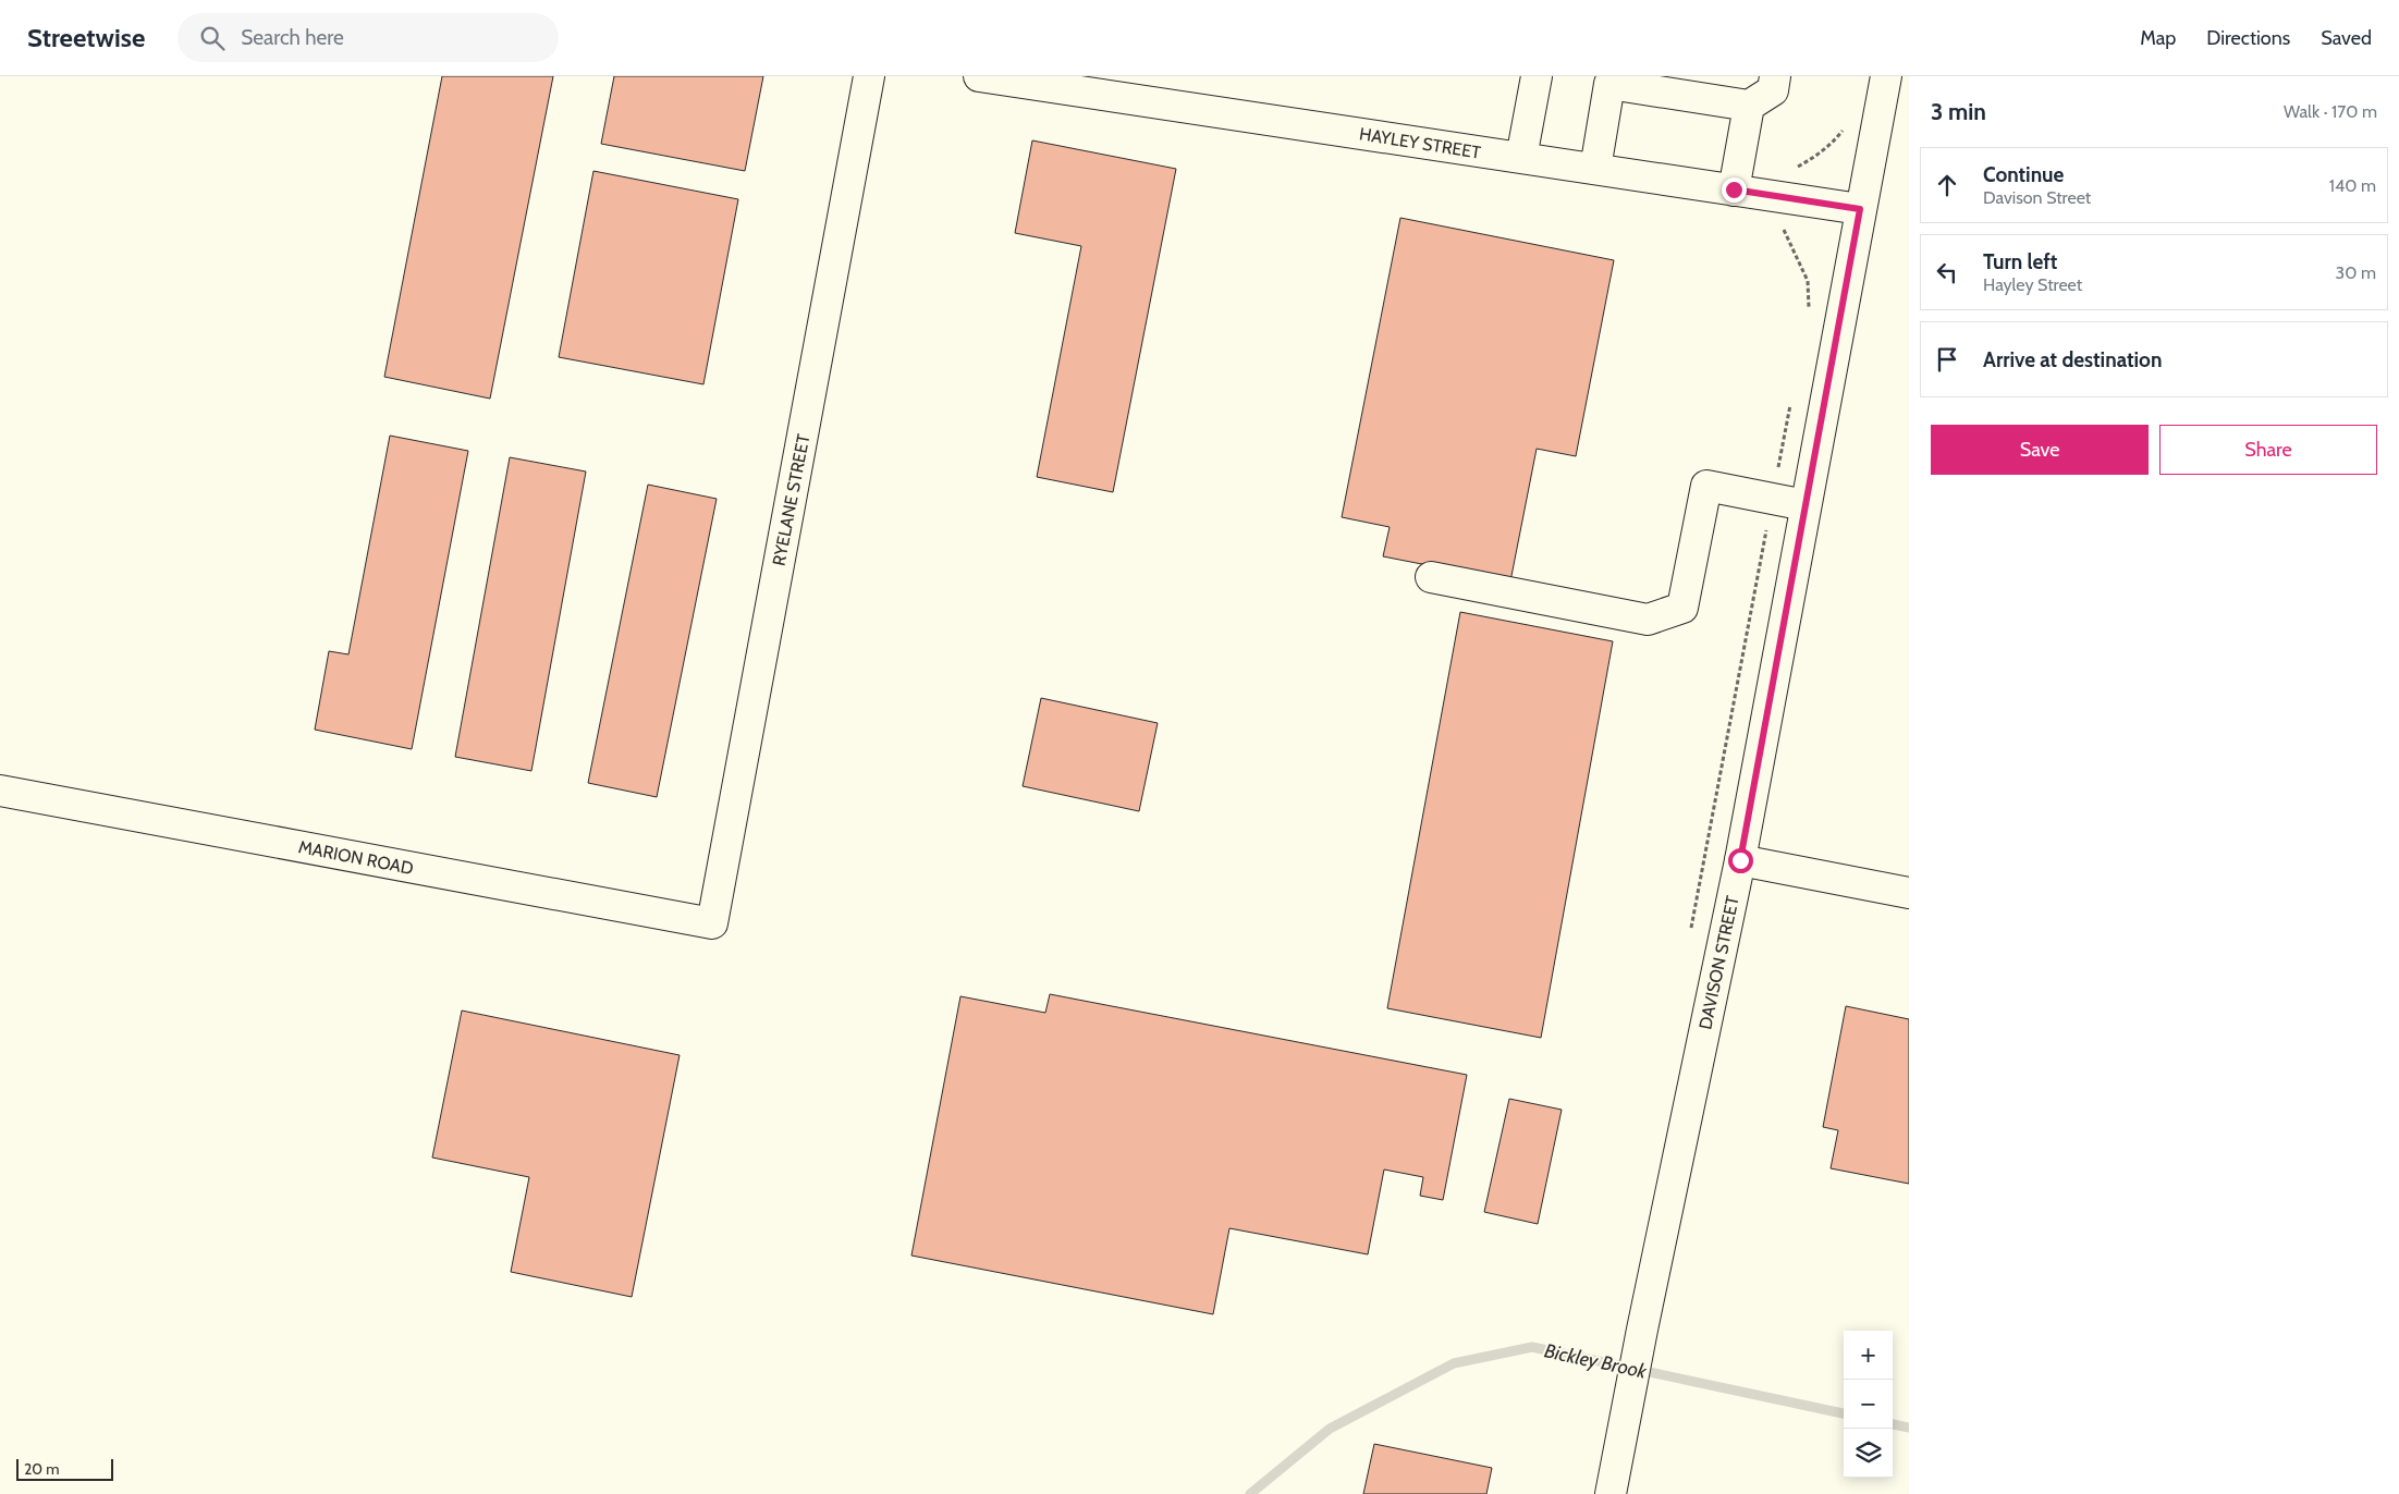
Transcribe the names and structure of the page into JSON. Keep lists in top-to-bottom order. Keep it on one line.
{"streets":{"street":["HAYLEY STREET","RYELANE STREET","MARION ROAD","DAVISON STREET"]},"crossings":[["HAYLEY STREET","DAVISON STREET"],["RYELANE STREET","MARION ROAD"]],"water":["Bickley Brook"],"scale_bar":"20 m","page":{"header":"Streetwise","search":"Search here","nav":["Map","Directions","Saved"],"heading":["3 min","Walk · 170 m"],"list":[["Continue","Davison Street","140 m"],["Turn left","Hayley Street","30 m"],"Arrive at destination"],"buttons":["Save","Share"],"map_buttons":["+","−"],"scale":"20 m"}}
